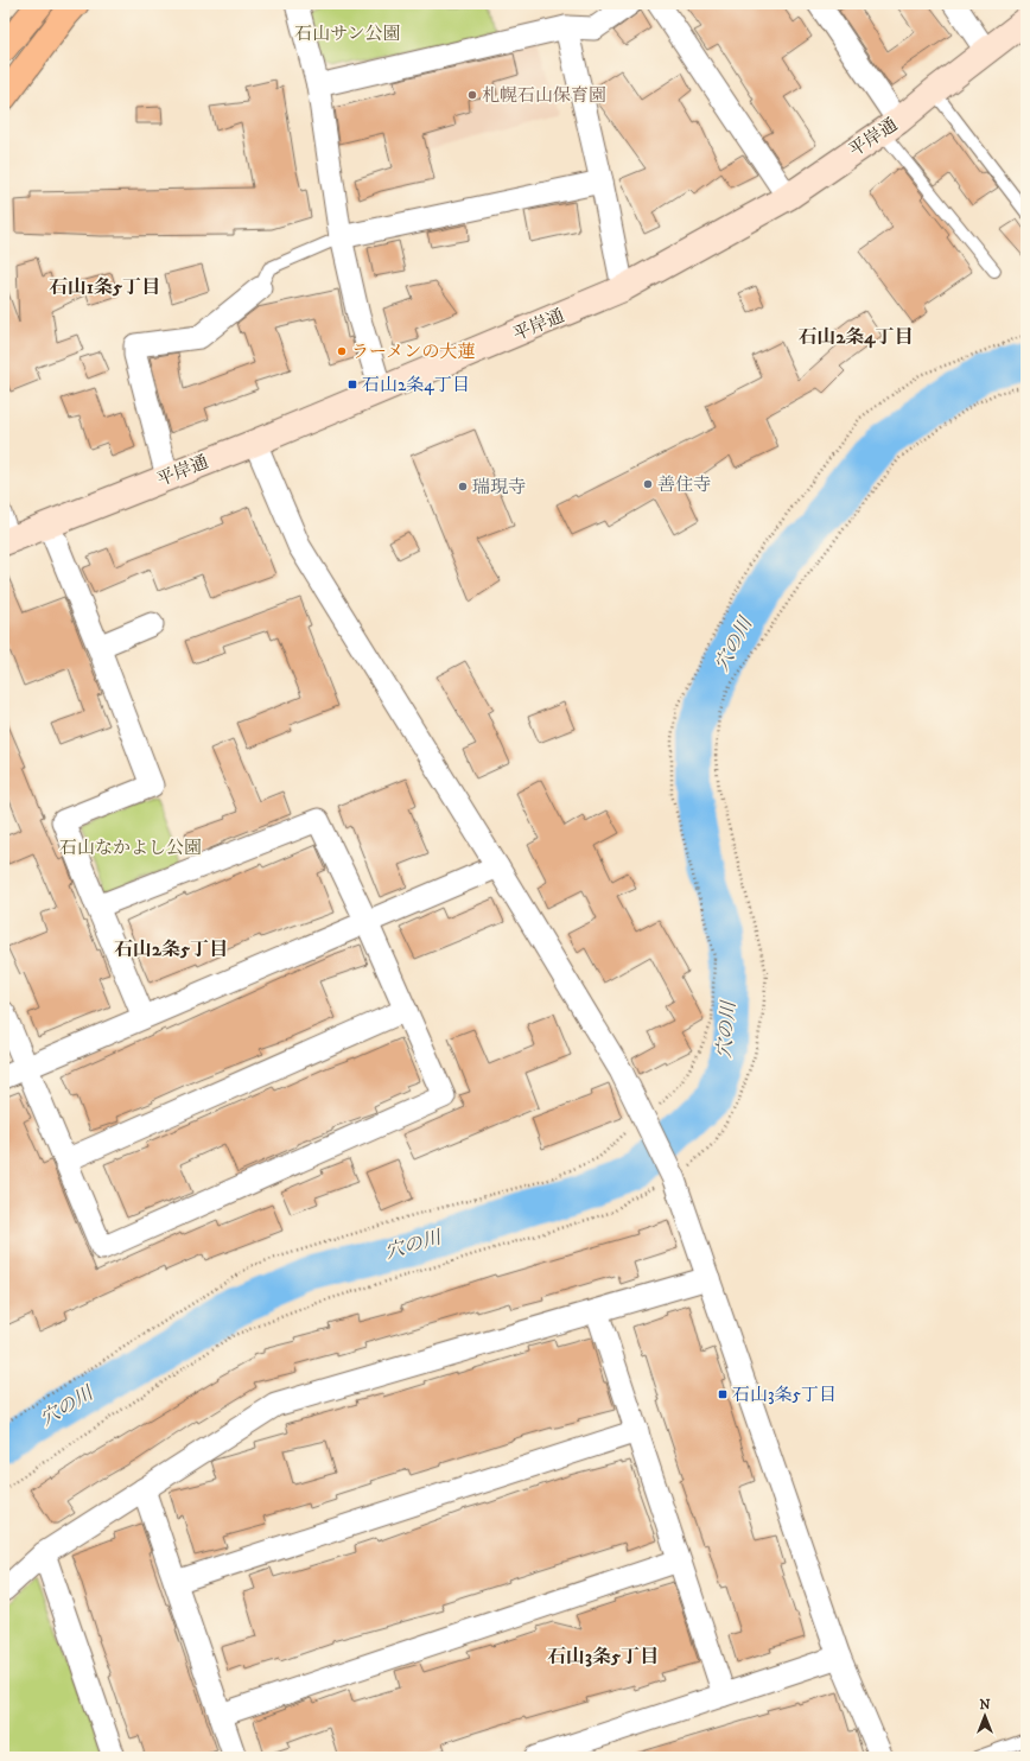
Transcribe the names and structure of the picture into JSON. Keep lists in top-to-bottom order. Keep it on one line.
{"streets":{"street":["平岸通"]},"districts":["石山1条5丁目","石山2条4丁目","石山2条5丁目","石山3条5丁目"],"water":["穴の川"],"parks":["石山サン公園","石山なかよし公園"],"places":{"other":["札幌石山保育園","ラーメンの大蓮","善住寺","瑞現寺"],"transit":["石山2条4丁目","石山3条5丁目"]},"north":"top"}
